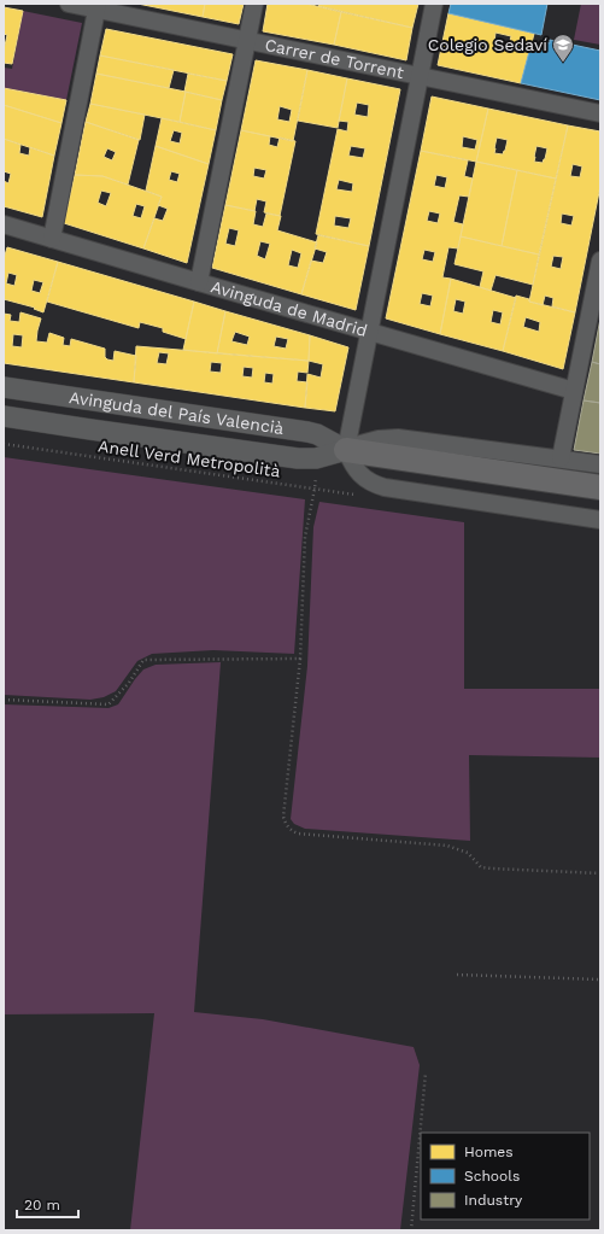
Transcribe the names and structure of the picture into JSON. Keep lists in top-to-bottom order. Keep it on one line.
{"streets":{"street":["Carrer de Torrent","Avinguda de Madrid","Avinguda del País Valencià"],"path":["Anell Verd Metropolità"]},"places":{"school or university":["Colegio Sedaví"]},"legend":["Homes","Schools","Industry"],"scale_bar":"20 m"}
